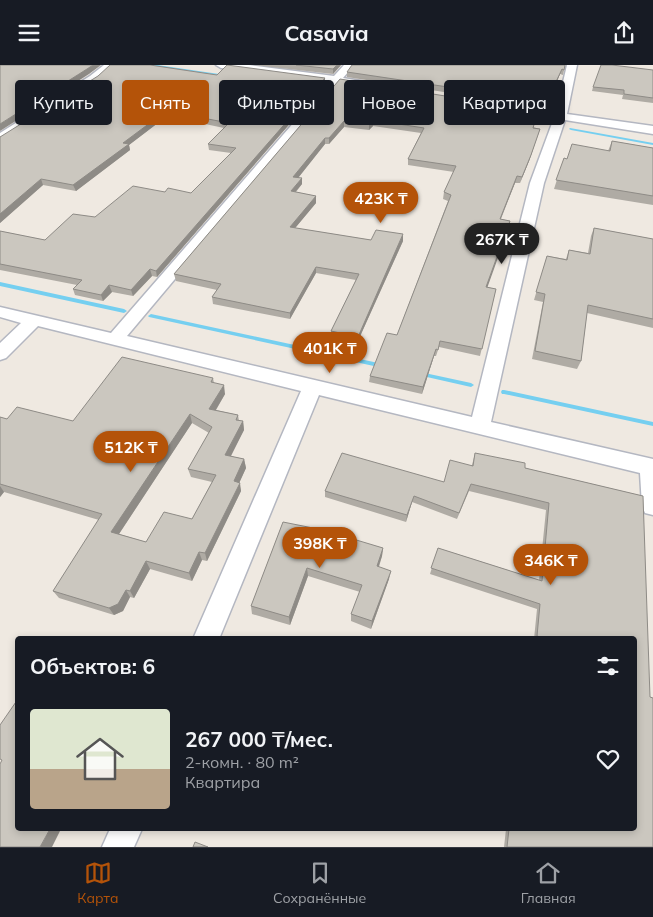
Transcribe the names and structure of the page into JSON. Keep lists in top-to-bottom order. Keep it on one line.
{"page":{"header":"Casavia","chip":["Купить","Снять","Фильтры","Новое","Квартира"],"price":["423K ₸","267K ₸","401K ₸","512K ₸","398K ₸","346K ₸"],"heading":"Объектов: 6","list":[{"name":"267 000 ₸/мес.","note":"2-комн. · 80 m² · Квартира"}],"tabs":["Карта","Сохранённые","Главная"]}}
